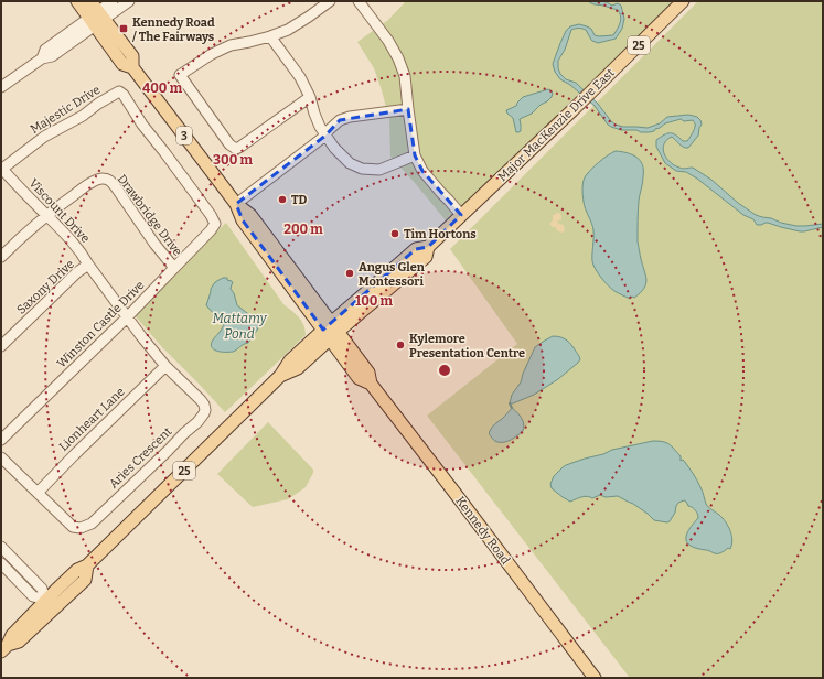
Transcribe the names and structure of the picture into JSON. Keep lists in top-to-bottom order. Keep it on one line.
{"streets":{"main road":["25","Major MacKenzie Drive East","3","Kennedy Road"],"street":["Majestic Drive","Viscount Drive","Drawbridge Drive","Saxony Drive","Winston Castle Drive","Lionheart Lane","Aries Crescent"]},"crossings":[["Majestic Drive","Viscount Drive"],["Majestic Drive","Winston Castle Drive"],["Major MacKenzie Drive East","Kennedy Road"],["Viscount Drive","Drawbridge Drive"],["Viscount Drive","Saxony Drive"],["Viscount Drive","Winston Castle Drive"],["Viscount Drive","Aries Crescent"],["Drawbridge Drive","Winston Castle Drive"],["Winston Castle Drive","Aries Crescent"],["Lionheart Lane","Aries Crescent"]],"water":["Mattamy Pond"],"places":{"transit":["Kennedy Road / The Fairways"],"other":["TD","Tim Hortons","Angus Glen Montessori","Kylemore Presentation Centre"]},"rings":["400 m","300 m","200 m","100 m"]}
